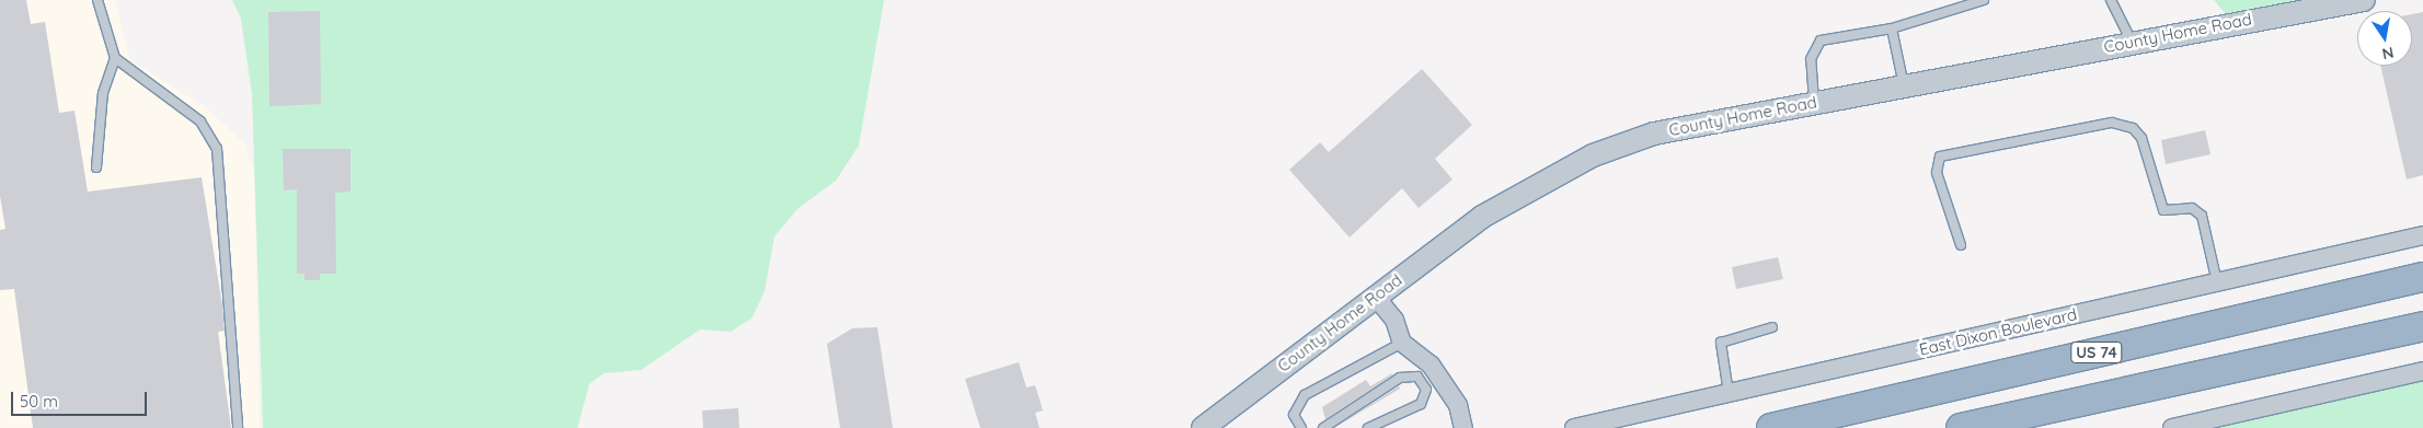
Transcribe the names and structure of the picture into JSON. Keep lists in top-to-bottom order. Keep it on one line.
{"streets":{"highway":["US 74"],"street":["County Home Road","East Dixon Boulevard"]},"scale_bar":"50 m","north":"bottom"}
